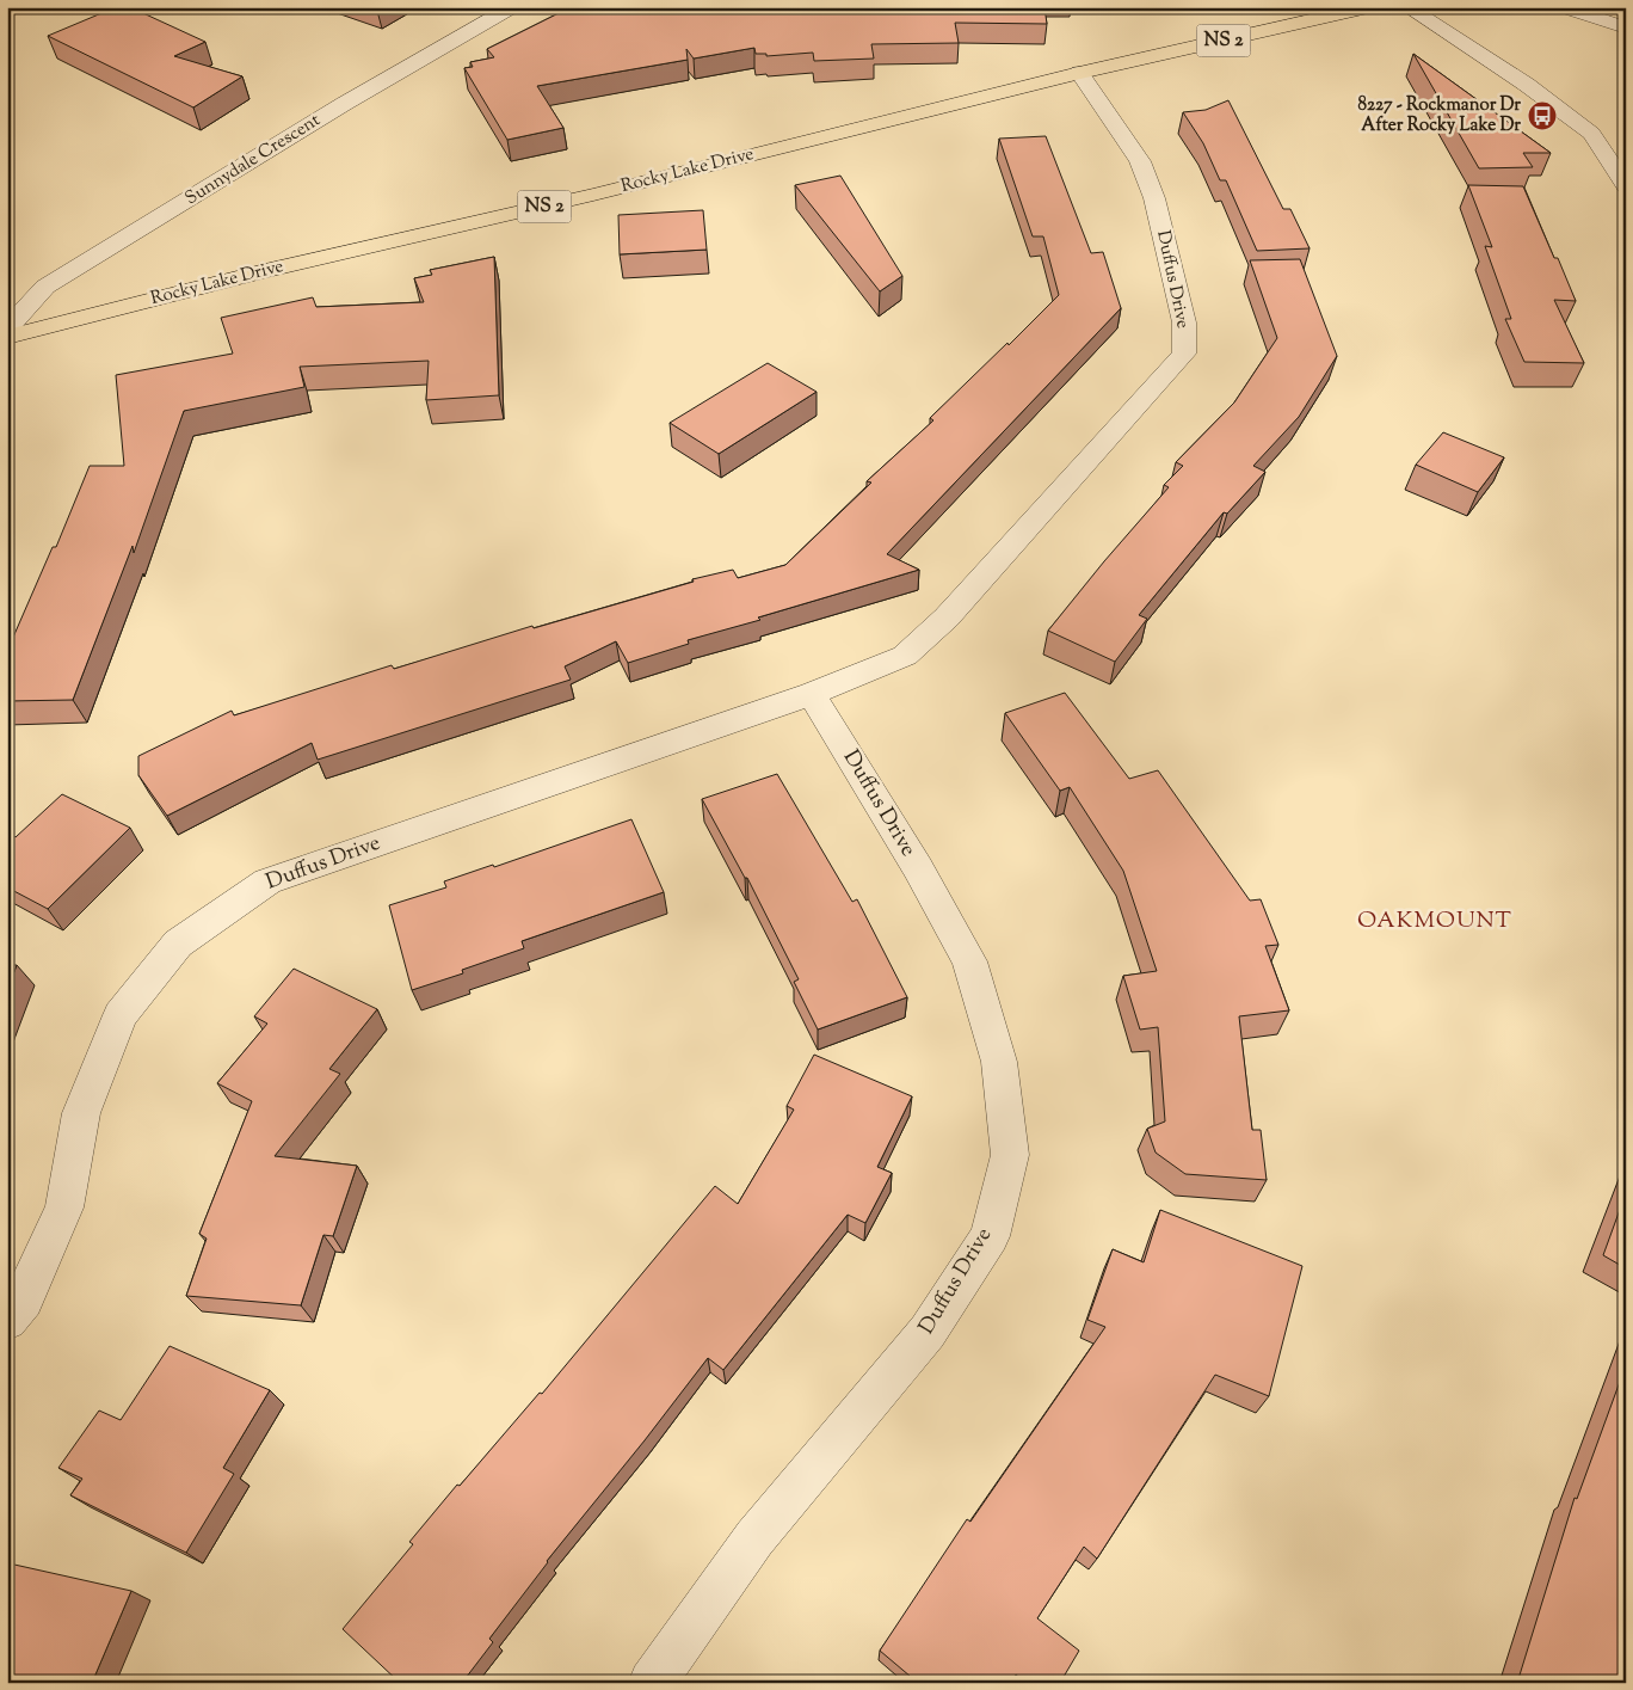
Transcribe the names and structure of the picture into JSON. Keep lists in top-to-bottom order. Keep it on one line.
{"streets":{"main road":["NS 2","Rocky Lake Drive"],"street":["Sunnydale Crescent","Duffus Drive"]},"crossings":[["Rocky Lake Drive","Duffus Drive"]],"districts":["OAKMOUNT"],"places":{"bus stop":["8227 - Rockmanor Dr After Rocky Lake Dr"]}}
